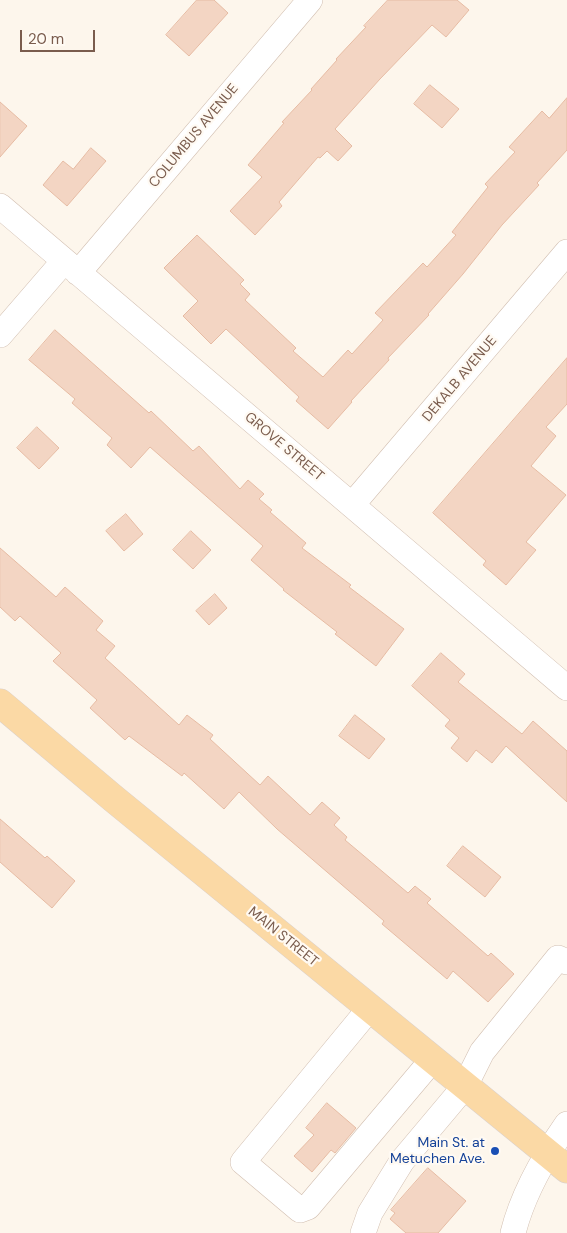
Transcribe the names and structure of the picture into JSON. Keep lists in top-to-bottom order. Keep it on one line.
{"streets":{"main road":["MAIN STREET"],"street":["COLUMBUS AVENUE","DEKALB AVENUE","GROVE STREET"]},"crossings":[["COLUMBUS AVENUE","GROVE STREET"],["DEKALB AVENUE","GROVE STREET"]],"places":["Main St. at Metuchen Ave."],"scale_bar":"20 m"}
